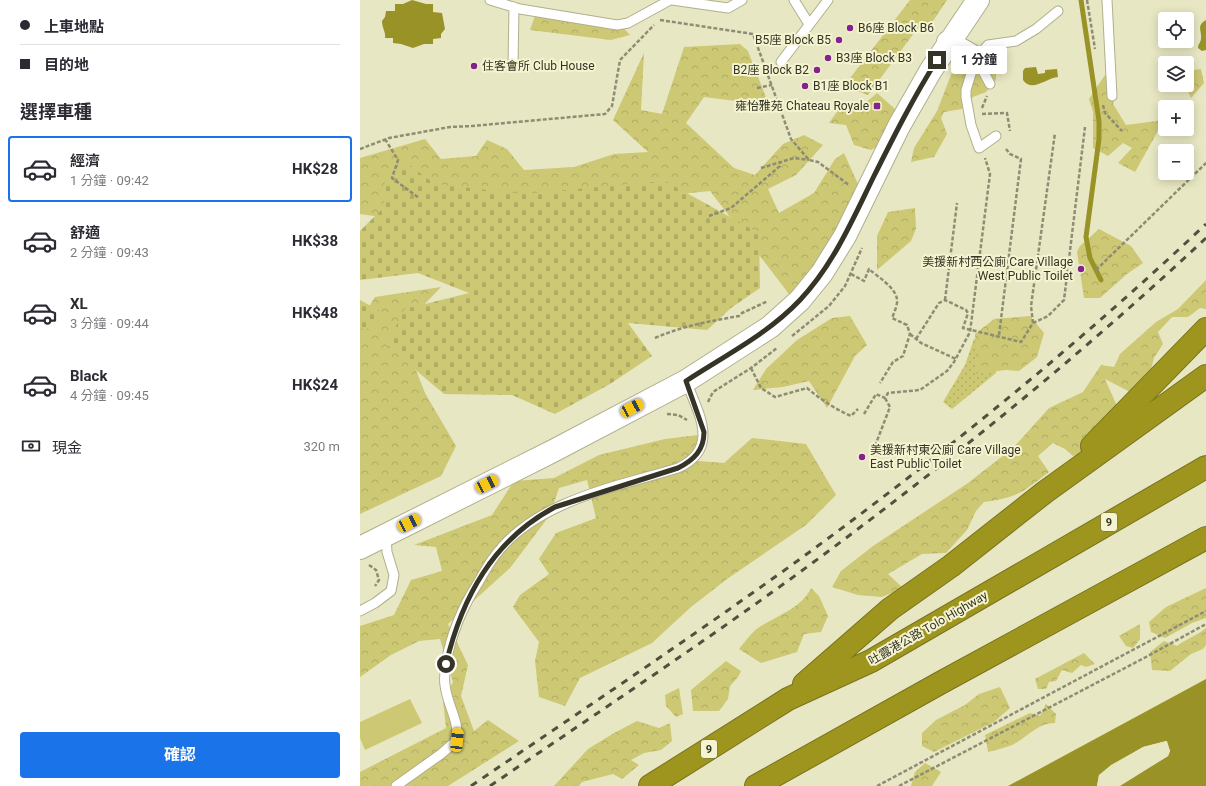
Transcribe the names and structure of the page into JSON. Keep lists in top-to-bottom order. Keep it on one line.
{"streets":{"highway":["9","吐露港公路 Tolo Highway"]},"places":{"other":["B6座 Block B6","B5座 Block B5","B3座 Block B3","住客會所 Club House","B2座 Block B2","B1座 Block B1","美援新村西公廁 Care Village West Public Toilet","美援新村東公廁 Care Village East Public Toilet"],"transit":["雍怡雅苑 Chateau Royale"]},"page":{"banner":["上車地點","目的地"],"map_buttons":["+","−"],"bubble":"1 分鐘","heading":"選擇車種","list":[{"name":"經濟","note":"1 分鐘 · 09:42","value":"HK$28"},{"name":"舒適","note":"2 分鐘 · 09:43","value":"HK$38"},{"name":"XL","note":"3 分鐘 · 09:44","value":"HK$48"},{"name":"Black","note":"4 分鐘 · 09:45","value":"HK$24"}],"pay":["現金","320 m"],"buttons":"確認"}}
